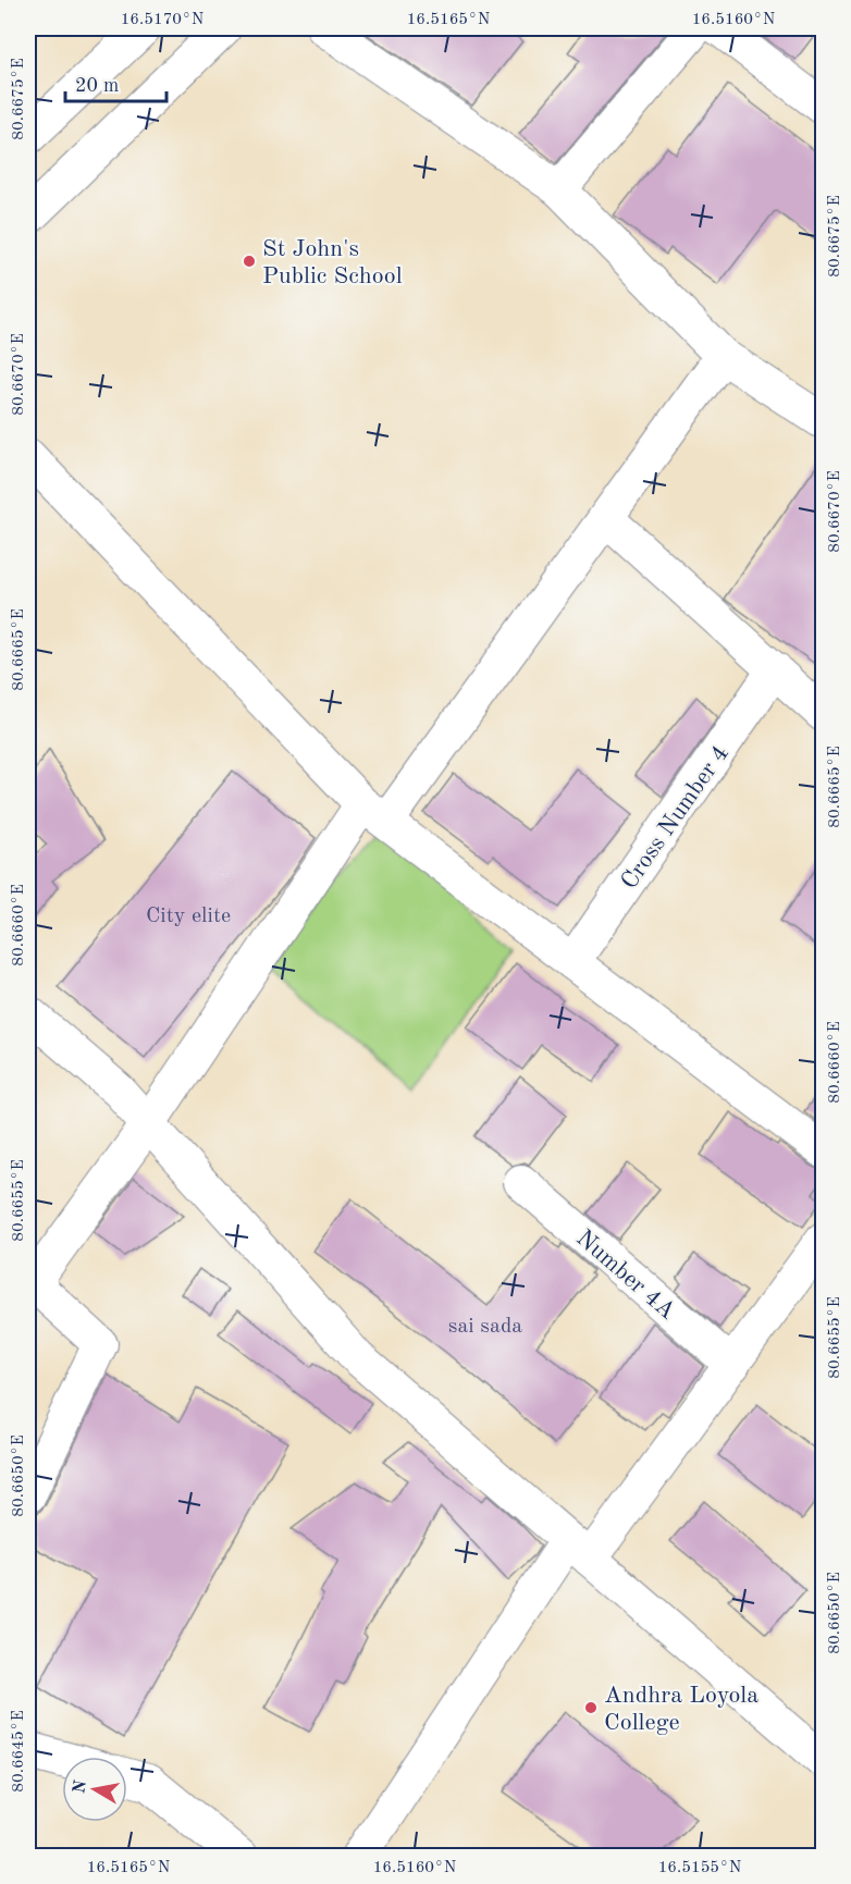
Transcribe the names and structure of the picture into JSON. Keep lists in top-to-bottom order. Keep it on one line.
{"streets":{"street":["Cross Number 4","Number 4A"]},"places":["St John's Public School","Andhra Loyola College"],"house_numbers":["City elite","sai sada"],"scale_bar":"20 m","north":"left","coordinates":["16.5170°N","16.5165°N","16.5160°N","80.6675°E","80.6670°E","80.6665°E","80.6660°E","80.6655°E","80.6650°E","80.6645°E","16.5155°N"]}
